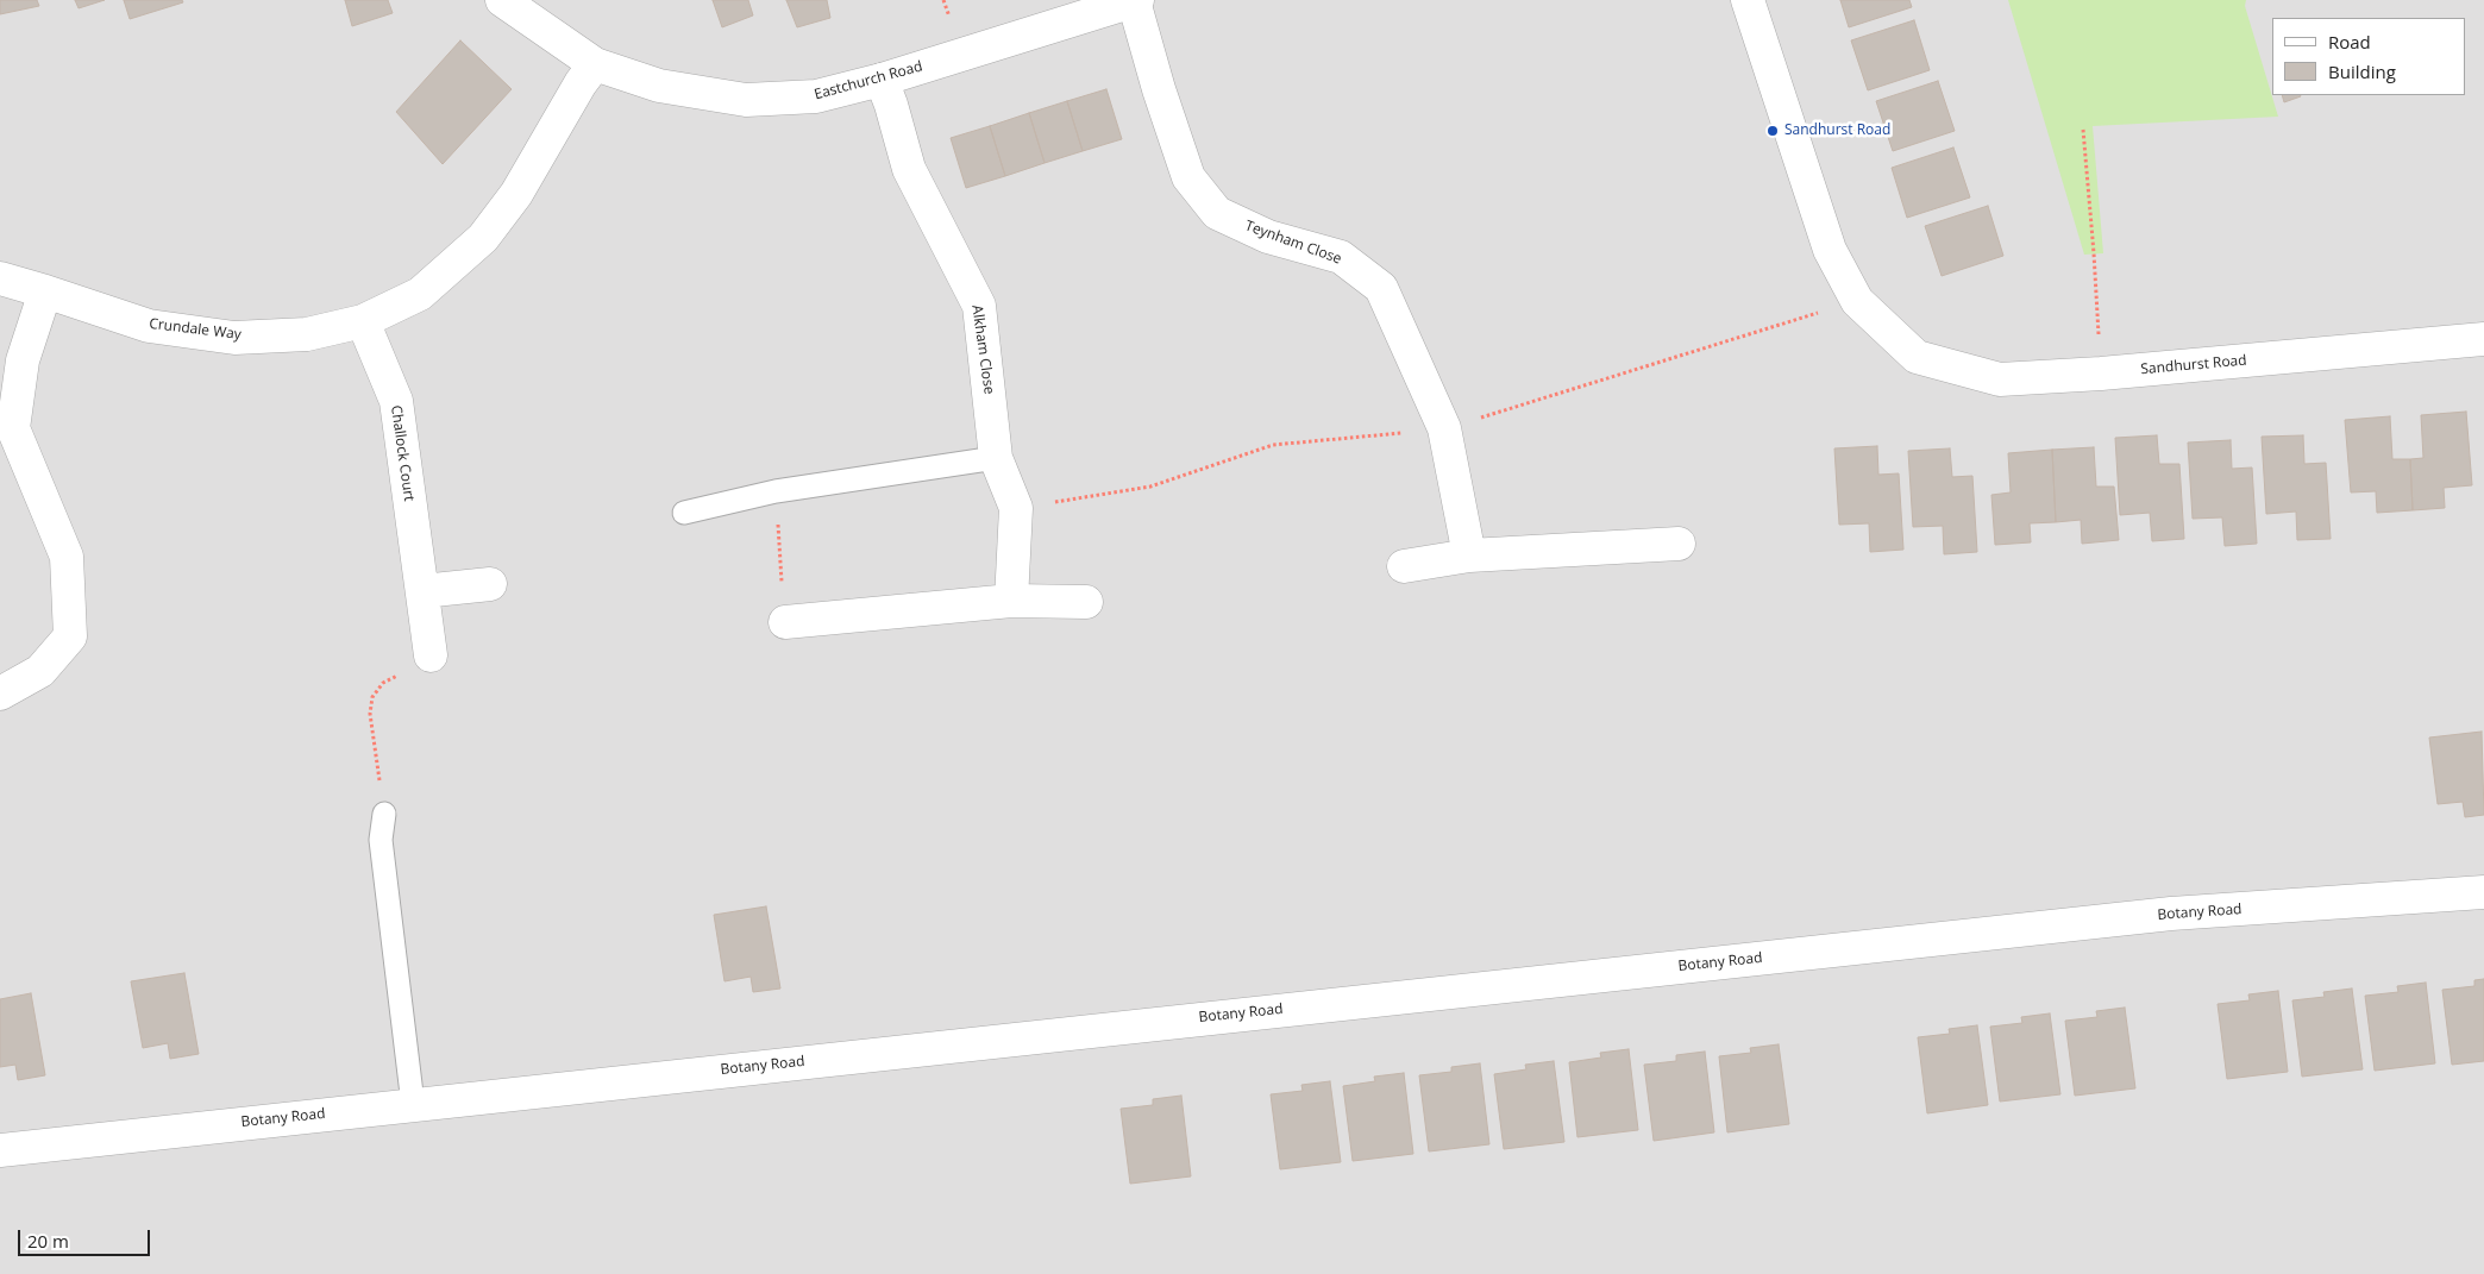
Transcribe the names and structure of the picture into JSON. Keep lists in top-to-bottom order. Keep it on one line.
{"streets":{"street":["Eastchurch Road","Teynham Close","Crundale Way","Alkham Close","Sandhurst Road","Challock Court","Botany Road"]},"crossings":[["Eastchurch Road","Teynham Close"],["Eastchurch Road","Crundale Way"],["Eastchurch Road","Alkham Close"],["Crundale Way","Challock Court"]],"places":["Sandhurst Road"],"legend":["Road","Building"],"scale_bar":"20 m"}
